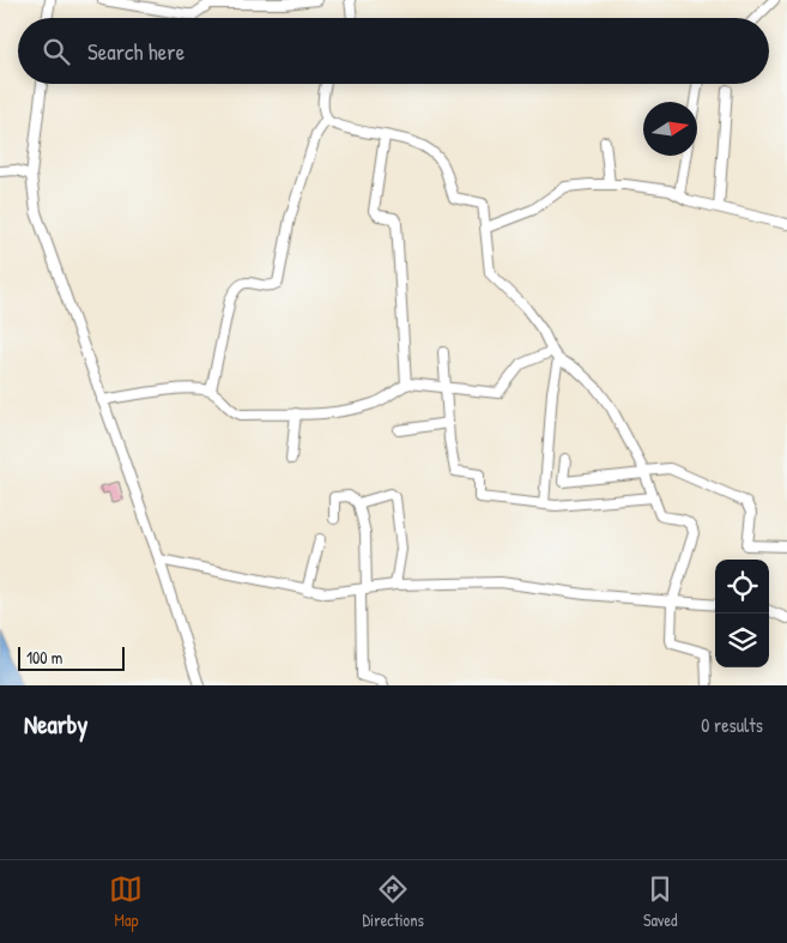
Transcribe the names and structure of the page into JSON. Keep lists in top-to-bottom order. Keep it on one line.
{"scale_bar":"100 m","north":"right","page":{"search":"Search here","scale":"100 m","heading":["Nearby","0 results"],"nav":["Map","Directions","Saved"]}}
